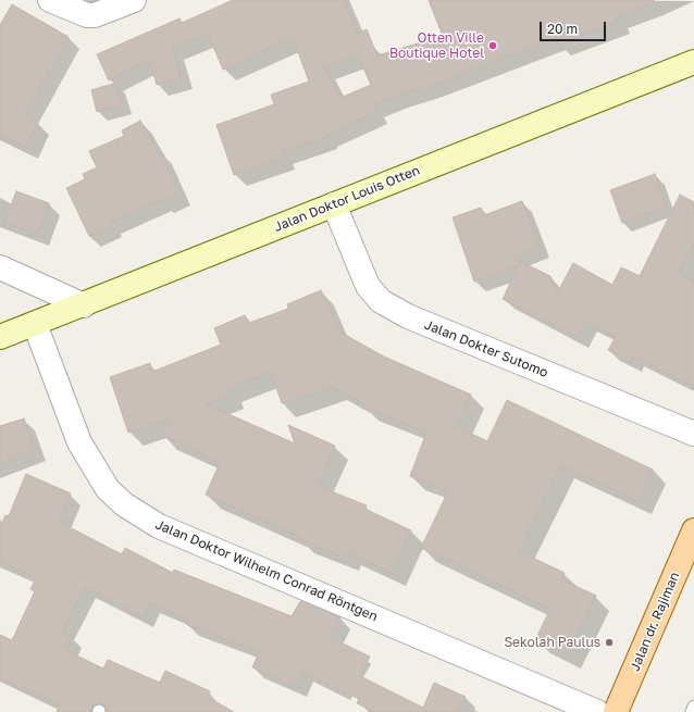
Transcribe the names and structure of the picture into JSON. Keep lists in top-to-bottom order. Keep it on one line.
{"streets":{"main road":["Jalan Doktor Louis Otten","Jalan dr. Rajiman"],"street":["Jalan Dokter Sutomo","Jalan Doktor Wilhelm Conrad Röntgen"]},"crossings":[["Jalan Doktor Louis Otten","Jalan Dokter Sutomo"],["Jalan Doktor Louis Otten","Jalan Doktor Wilhelm Conrad Röntgen"]],"places":["Otten Ville Boutique Hotel","Sekolah Paulus"],"scale_bar":"20 m"}
